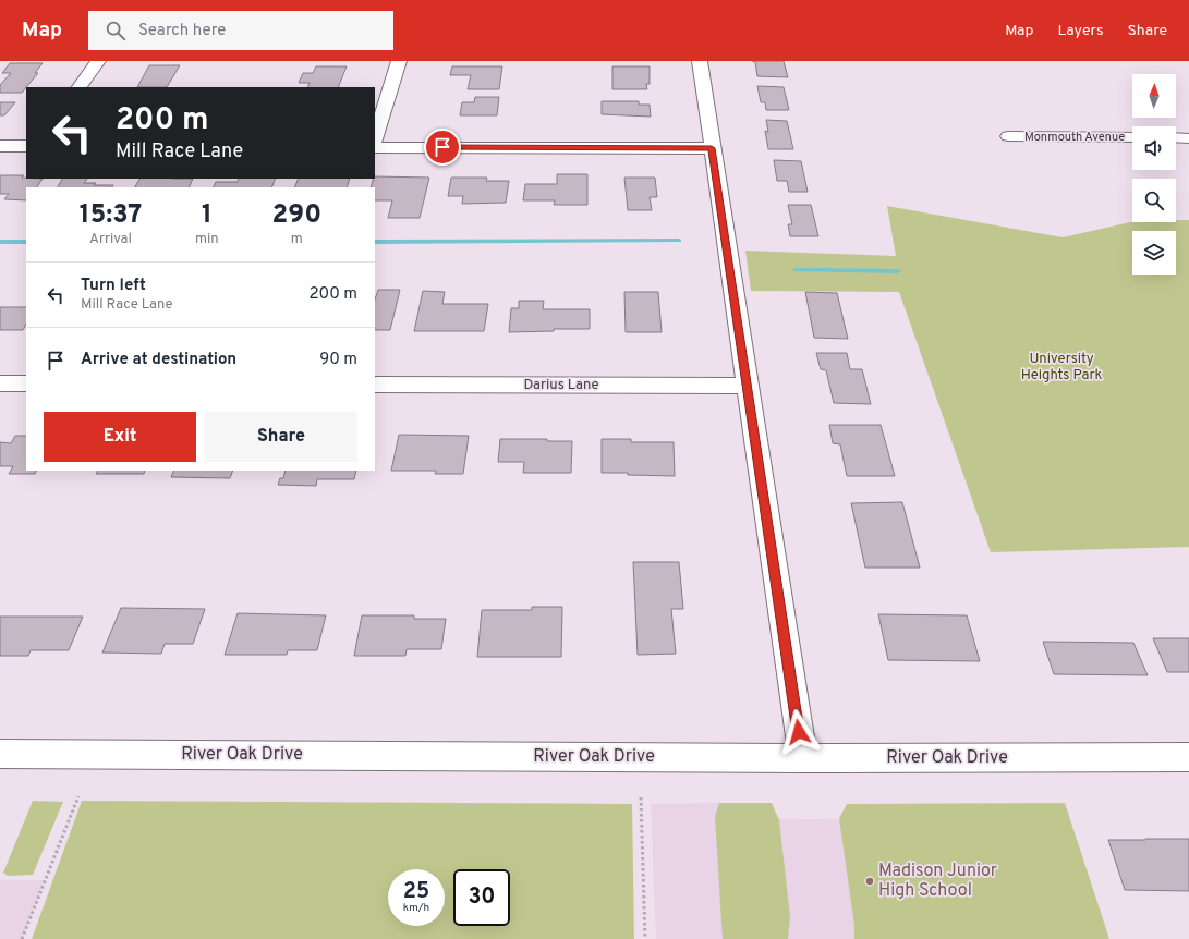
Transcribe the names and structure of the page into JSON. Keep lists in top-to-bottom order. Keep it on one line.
{"streets":{"street":["Monmouth Avenue","Darius Lane","River Oak Drive"]},"parks":["University Heights Park"],"places":["Madison Junior High School"],"north":"top","page":{"header":"Map","search":"Search here","nav":["Map","Layers","Share"],"turn":["200 m","Mill Race Lane"],"eta":["15:37","Arrival","1","min","290","m"],"list":[{"name":"Turn left","note":"Mill Race Lane","value":"200 m"},{"name":"Arrive at destination","value":"90 m"}],"buttons":["Exit","Share"],"speed":"25 km/h","limit":"30"}}
